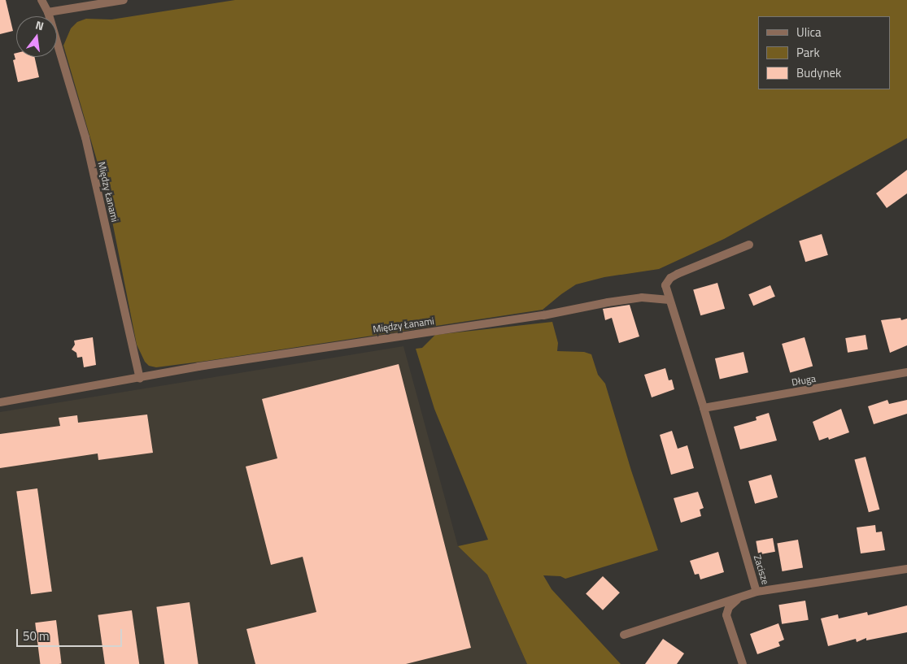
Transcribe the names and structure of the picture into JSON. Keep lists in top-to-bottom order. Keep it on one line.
{"streets":{"street":["Między Łanami","Długa","Zacisze"]},"crossings":[["Długa","Zacisze"]],"legend":["Ulica","Park","Budynek"],"scale_bar":"50 m","north":"top"}
